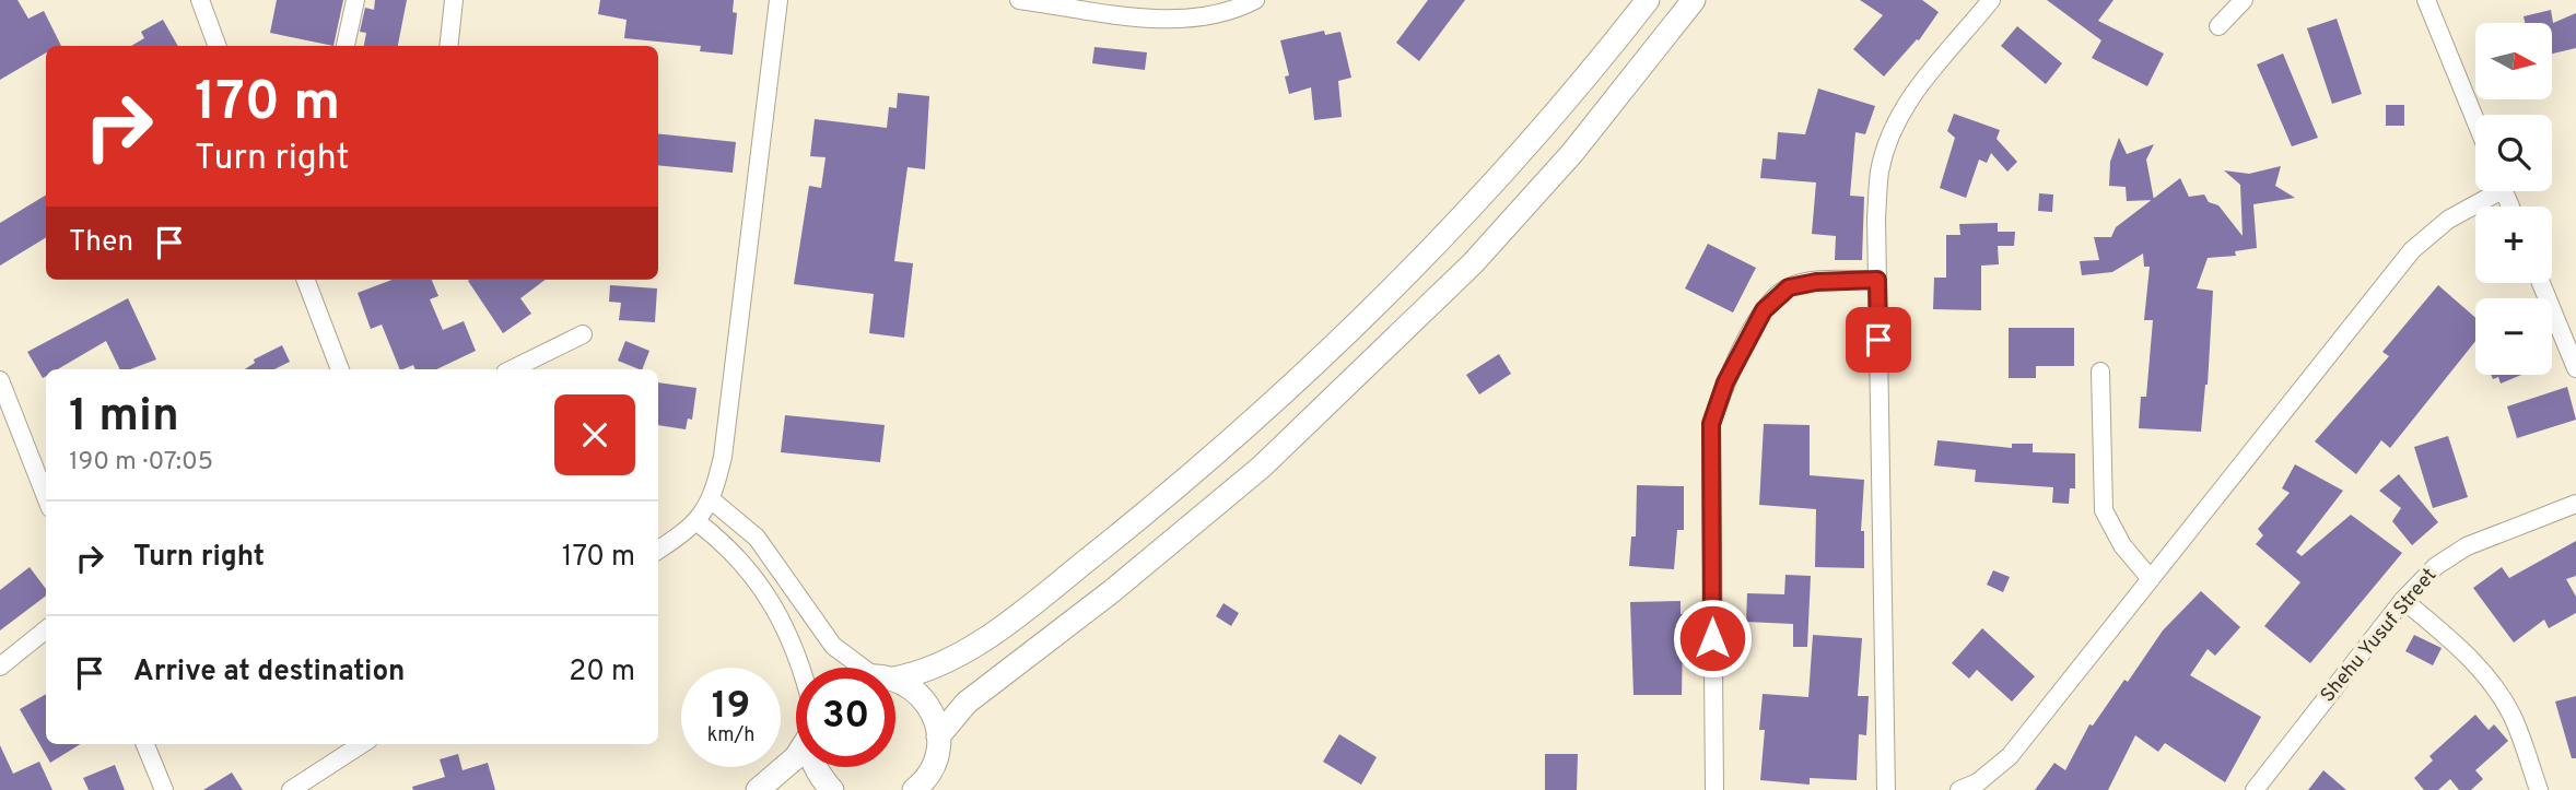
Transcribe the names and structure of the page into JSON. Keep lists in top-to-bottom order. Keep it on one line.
{"streets":{"street":["Shehu Yusuf Street"]},"north":"right","page":{"map_buttons":["+","−"],"turn":["170 m","Turn right"],"then":"Then","heading":["1 min","190 m · 07:05"],"list":[{"name":"Turn right","value":"170 m"},{"name":"Arrive at destination","value":"20 m"}],"speed":"19 km/h","limit":"30"}}
